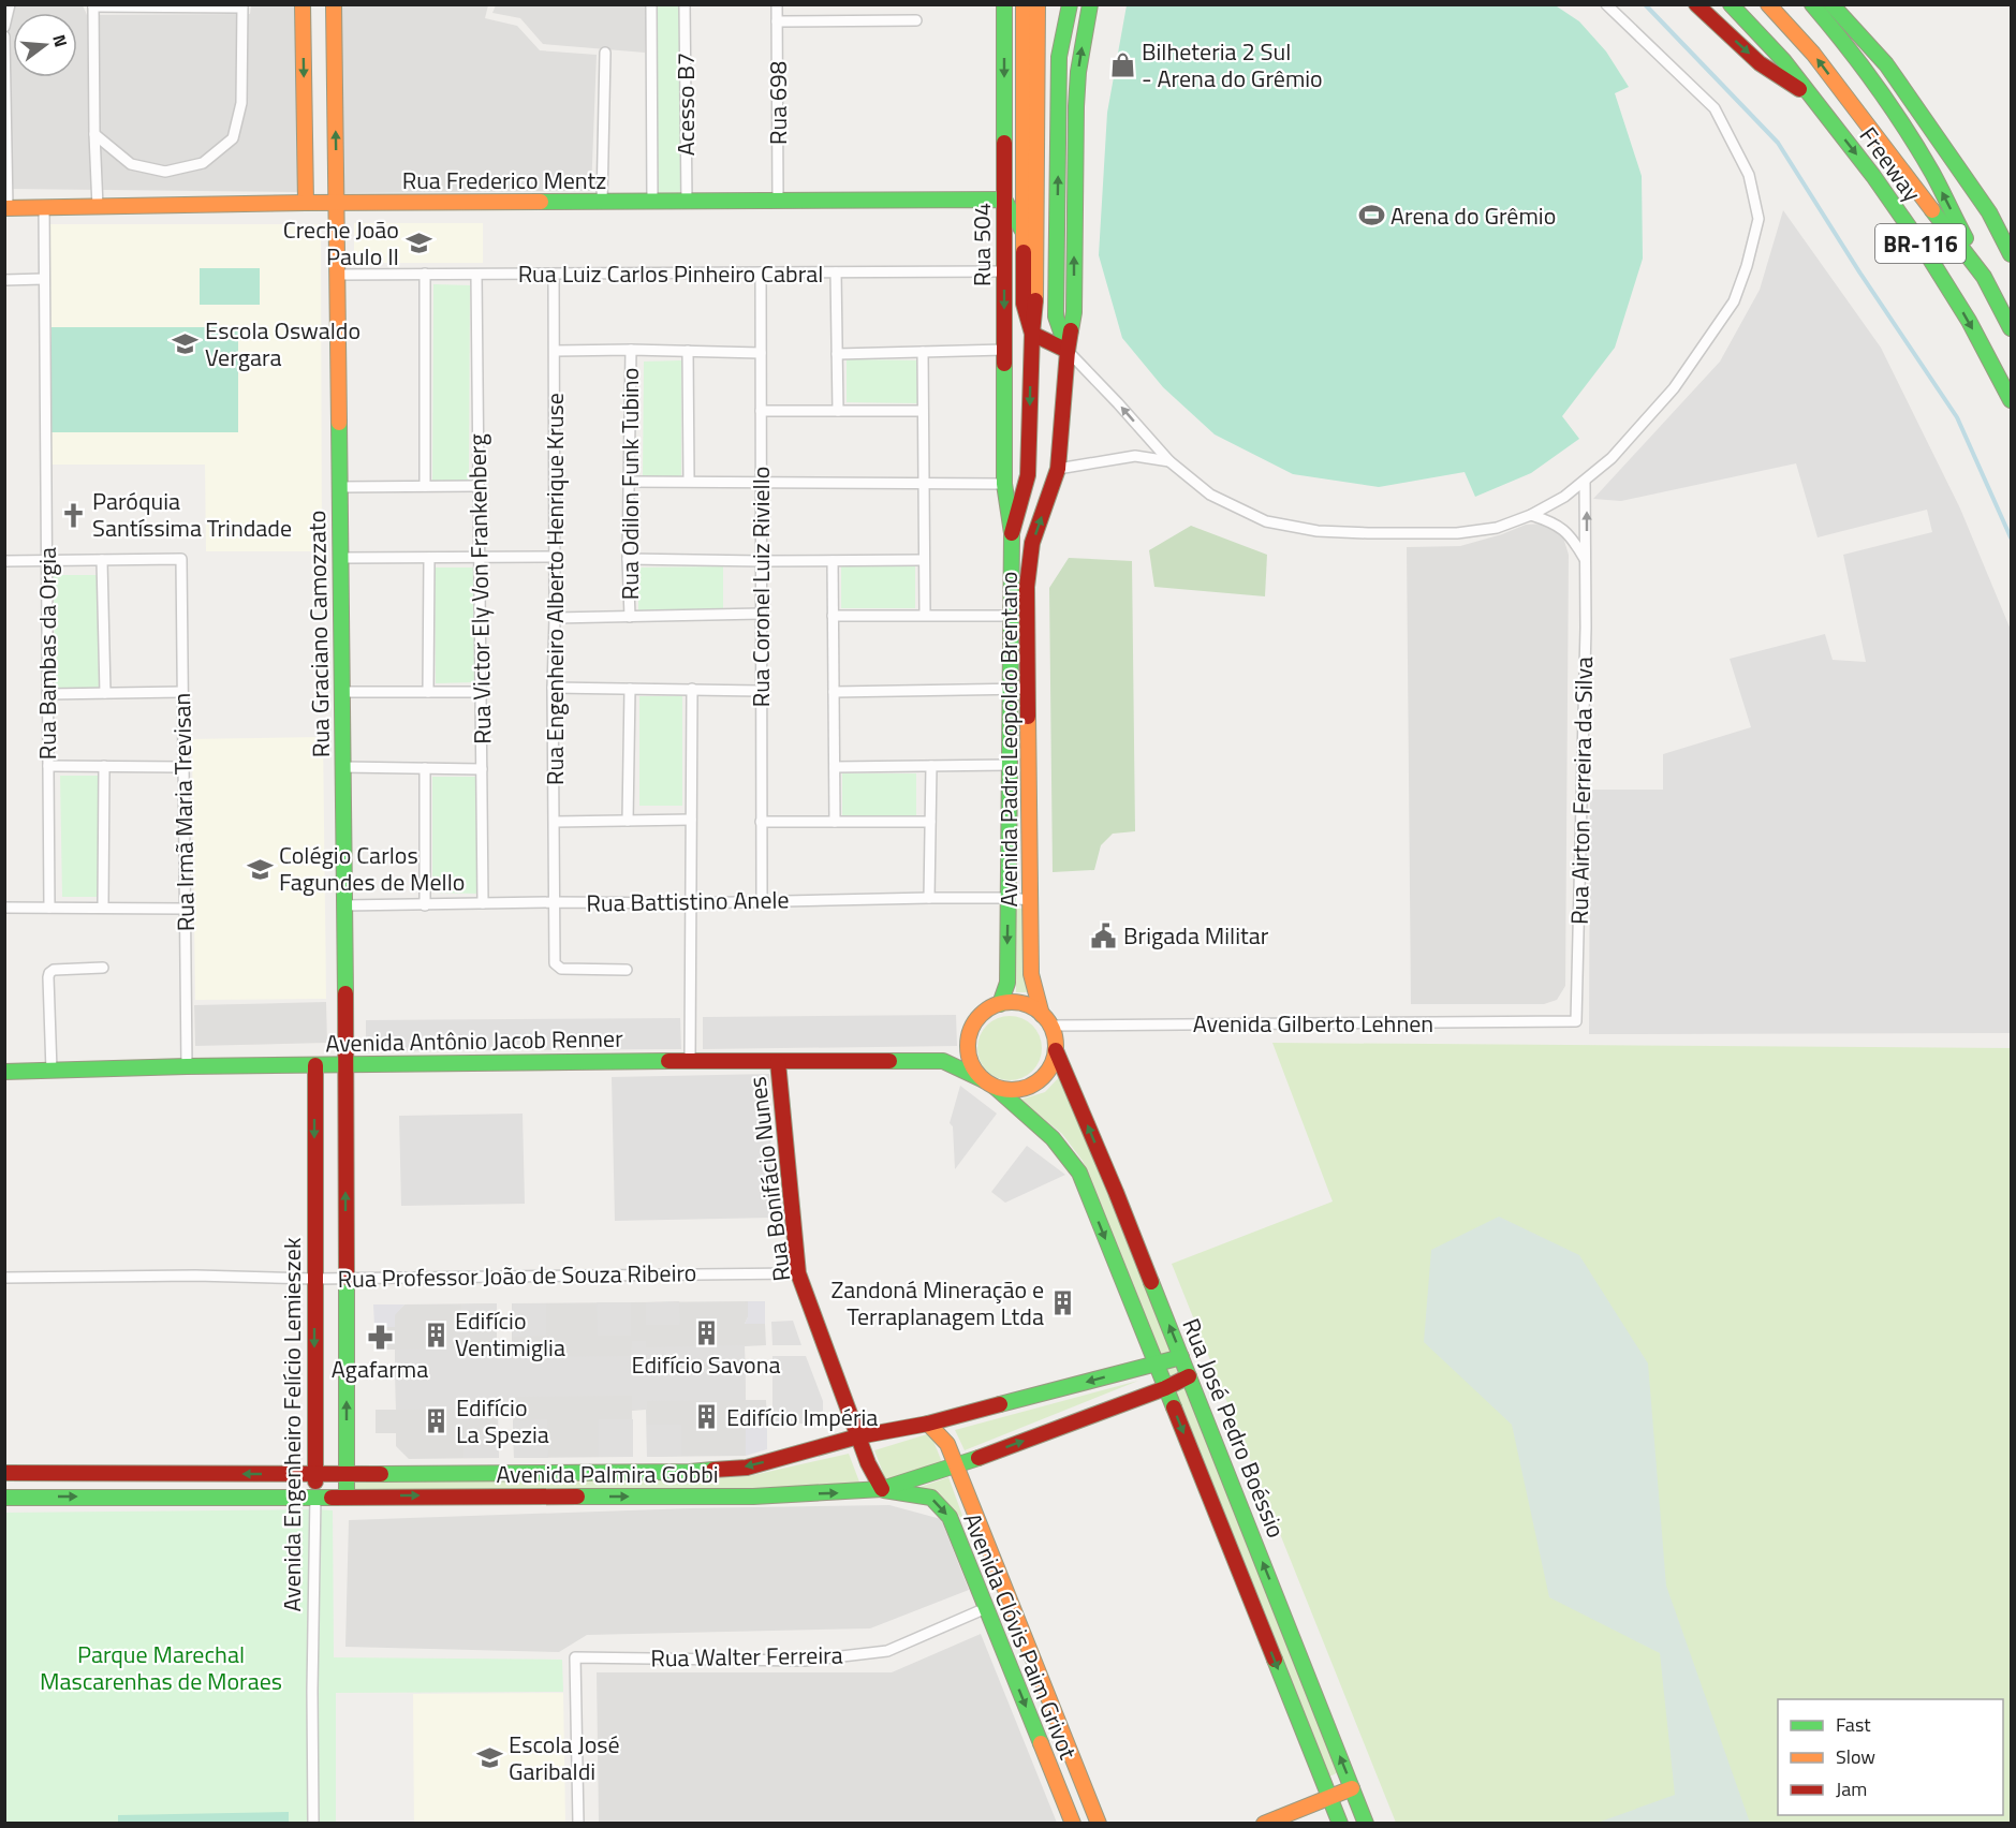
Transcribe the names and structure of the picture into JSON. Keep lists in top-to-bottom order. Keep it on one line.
{"streets":{"main road":["Freeway","Rua Frederico Mentz","BR-116","Rua 504","Rua Graciano Camozzato","Avenida Padre Leopoldo Brentano","Avenida Antônio Jacob Renner","Rua Bonifácio Nunes","Avenida Engenheiro Felício Lemieszek","Rua José Pedro Boéssio","Avenida Palmira Gobbi","Avenida Clóvis Paim Grivot"],"street":["Rua 698","Acesso B7","Rua Luiz Carlos Pinheiro Cabral","Rua Odilon Funk Tubino","Rua Coronel Luiz Riviello","Rua Victor Ely Von Frankenberg","Rua Engenheiro Alberto Henrique Kruse","Rua Bambas da Orgia","Rua Airton Ferreira da Silva","Rua Irmã Maria Trevisan","Rua Battistino Anele","Avenida Gilberto Lehnen","Rua Professor João de Souza Ribeiro","Rua Walter Ferreira"]},"crossings":[["Rua 698","Rua Frederico Mentz"],["Acesso B7","Rua Frederico Mentz"],["Rua Frederico Mentz","Rua 504"],["Rua Frederico Mentz","Rua Graciano Camozzato"],["Rua Frederico Mentz","Rua Bambas da Orgia"],["Rua 504","Rua Luiz Carlos Pinheiro Cabral"],["Rua 504","Avenida Padre Leopoldo Brentano"],["Rua Luiz Carlos Pinheiro Cabral","Rua Coronel Luiz Riviello"],["Rua Luiz Carlos Pinheiro Cabral","Rua Victor Ely Von Frankenberg"],["Rua Luiz Carlos Pinheiro Cabral","Rua Engenheiro Alberto Henrique Kruse"],["Rua Luiz Carlos Pinheiro Cabral","Rua Graciano Camozzato"],["Rua Coronel Luiz Riviello","Rua Battistino Anele"],["Rua Victor Ely Von Frankenberg","Rua Battistino Anele"],["Rua Engenheiro Alberto Henrique Kruse","Rua Battistino Anele"],["Rua Graciano Camozzato","Rua Battistino Anele"],["Rua Graciano Camozzato","Avenida Antônio Jacob Renner"],["Avenida Padre Leopoldo Brentano","Rua Battistino Anele"],["Avenida Padre Leopoldo Brentano","Avenida Gilberto Lehnen"],["Avenida Padre Leopoldo Brentano","Avenida Antônio Jacob Renner"],["Avenida Padre Leopoldo Brentano","Rua José Pedro Boéssio"],["Rua Airton Ferreira da Silva","Avenida Gilberto Lehnen"],["Rua Irmã Maria Trevisan","Avenida Antônio Jacob Renner"],["Avenida Gilberto Lehnen","Avenida Antônio Jacob Renner"],["Avenida Gilberto Lehnen","Rua José Pedro Boéssio"],["Avenida Antônio Jacob Renner","Rua Bonifácio Nunes"],["Avenida Antônio Jacob Renner","Avenida Engenheiro Felício Lemieszek"],["Avenida Antônio Jacob Renner","Rua José Pedro Boéssio"],["Rua Bonifácio Nunes","Rua Professor João de Souza Ribeiro"],["Rua Bonifácio Nunes","Avenida Palmira Gobbi"],["Rua Professor João de Souza Ribeiro","Avenida Engenheiro Felício Lemieszek"],["Avenida Engenheiro Felício Lemieszek","Avenida Palmira Gobbi"],["Rua José Pedro Boéssio","Avenida Palmira Gobbi"],["Avenida Palmira Gobbi","Avenida Clóvis Paim Grivot"],["Avenida Clóvis Paim Grivot","Rua Walter Ferreira"]],"parks":["Parque Marechal Mascarenhas de Moraes"],"places":{"shop":["Bilheteria 2 Sul - Arena do Grêmio"],"sports":["Arena do Grêmio"],"school or university":["Creche João Paulo II","Escola Oswaldo Vergara","Colégio Carlos Fagundes de Mello","Escola José Garibaldi"],"church":["Paróquia Santíssima Trindade"],"public building":["Brigada Militar"],"building":["Zandoná Mineração e Terraplanagem Ltda","Edifício Savona","Edifício Ventimiglia","Edifício Impéria","Edifício La Spezia"],"pharmacy":["Agafarma"]},"legend":["Fast","Slow","Jam"],"north":"right"}
